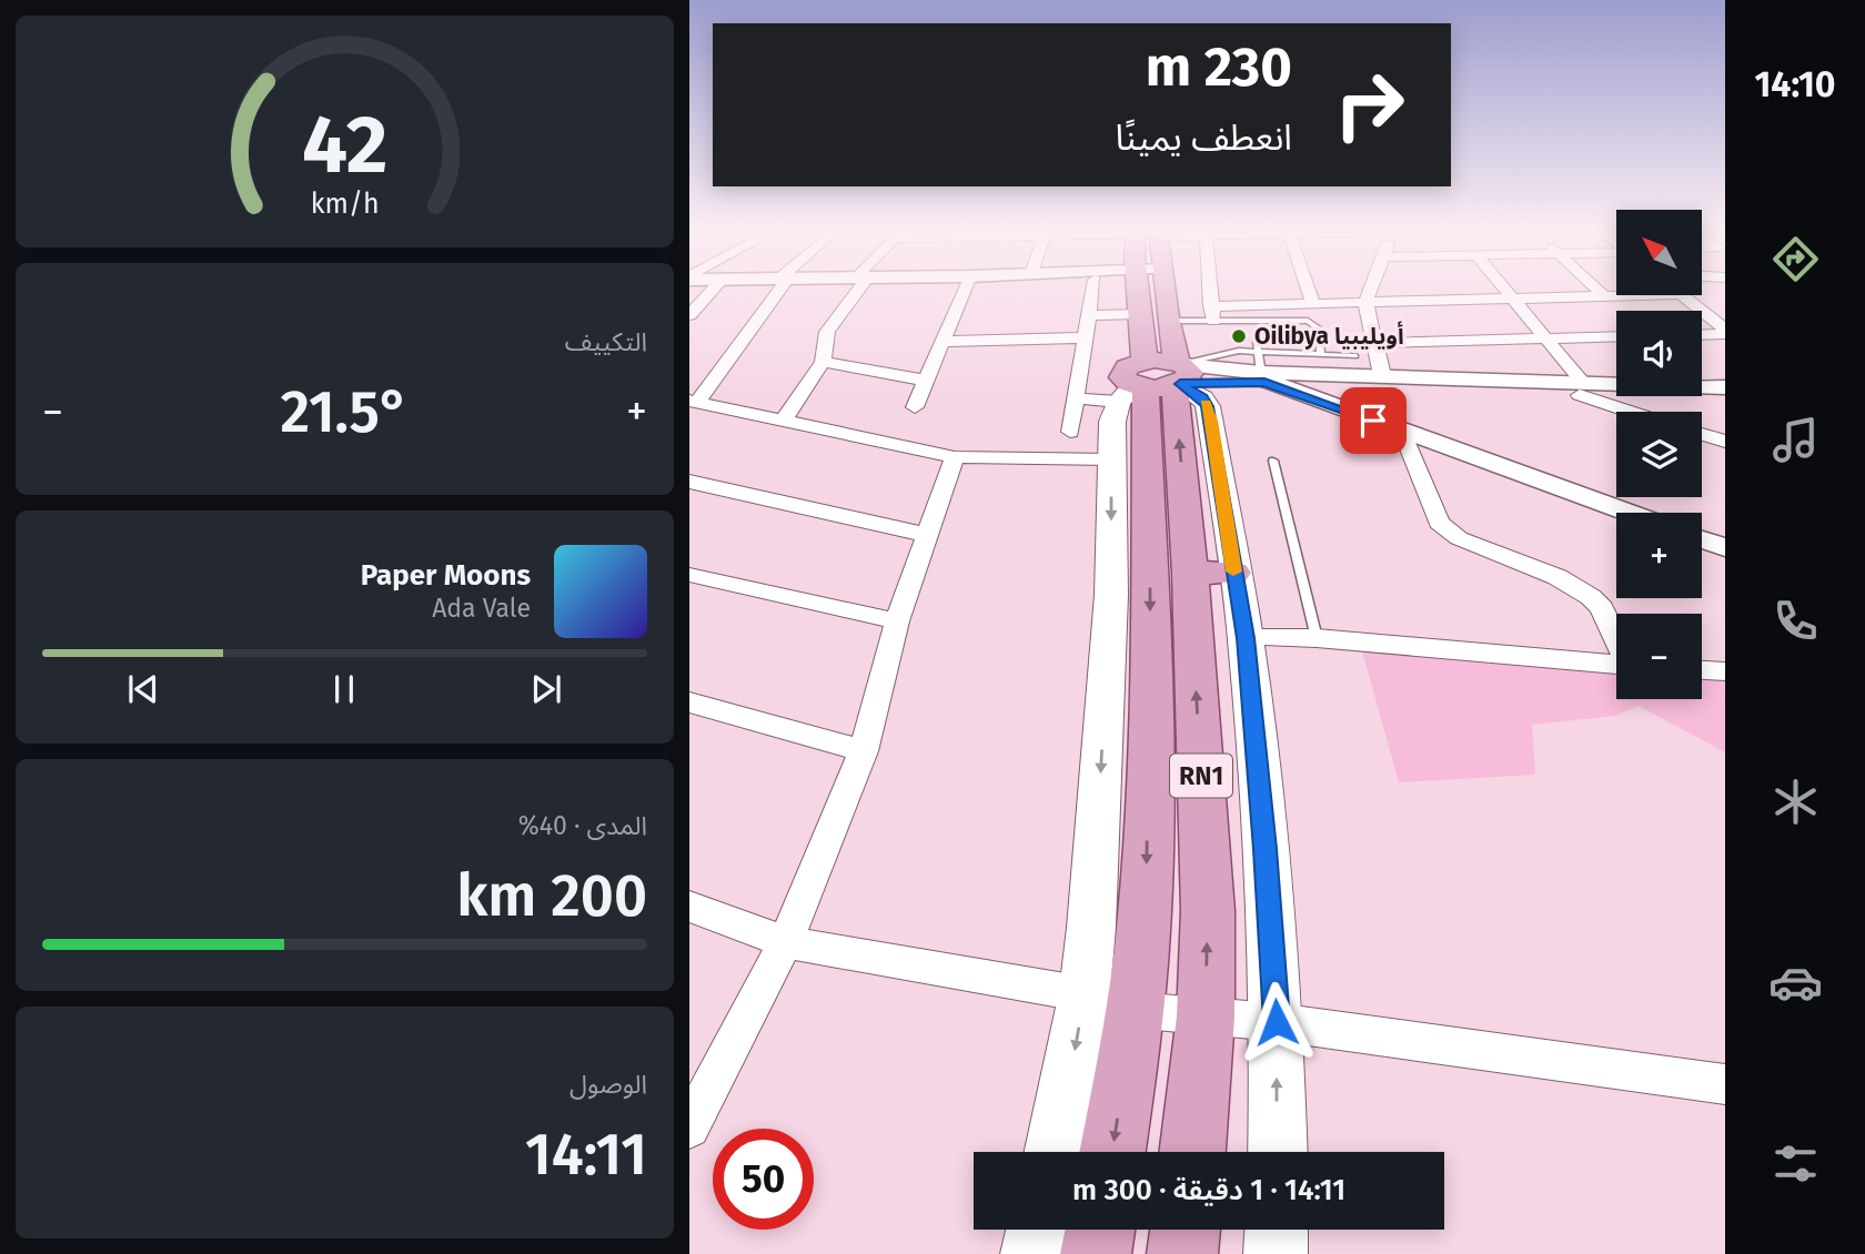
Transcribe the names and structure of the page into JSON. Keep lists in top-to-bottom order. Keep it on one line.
{"streets":{"main road":["RN1"]},"places":["Oilibya أويليبيا"],"north":"top left","page":{"tabs":"14:10","turn":["230 m","انعطف يمينًا"],"map_buttons":["+","−"],"tile":["التكييف",["المدى · 40%","200 km"],["الوصول","14:11"]],"heat":["−","21.5°","+"],"song":["Paper Moons","Ada Vale"],"limit":"50","trip":"14:11 · 1 دقيقة · 300 m","gauge":["42","km/h"]}}
